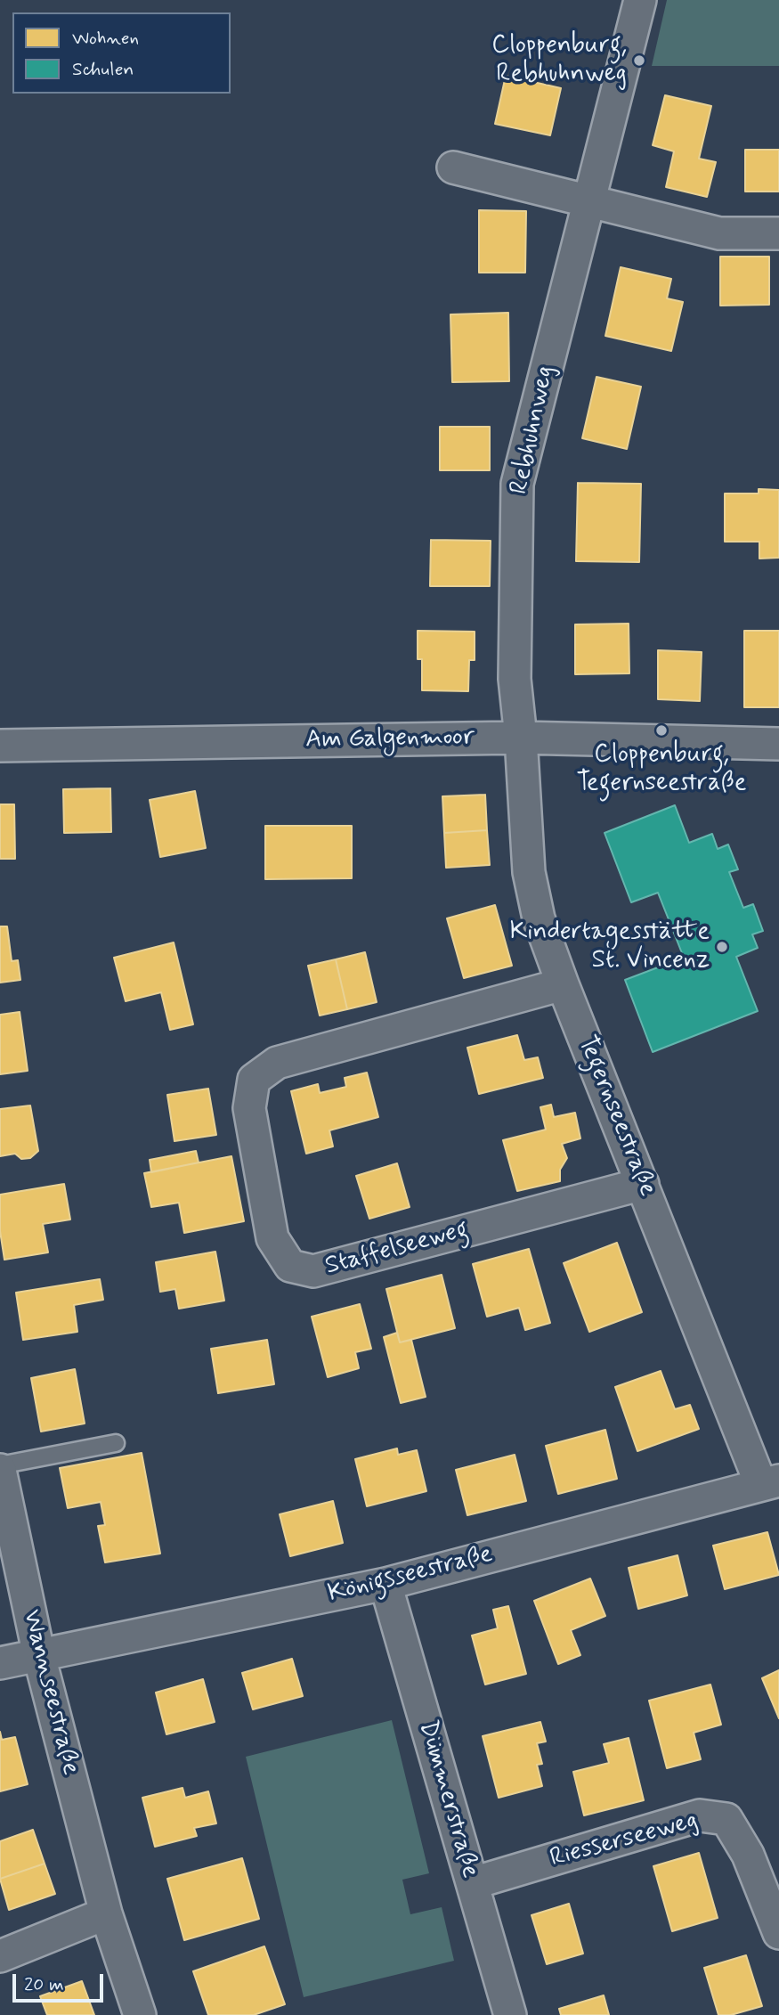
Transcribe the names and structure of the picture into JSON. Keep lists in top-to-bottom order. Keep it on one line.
{"streets":{"street":["Rebhuhnweg","Am Galgenmoor","Tegernseestraße","Staffelseeweg","Königsseestraße","Wannseestraße","Dümmerstraße","Riesserseeweg"]},"crossings":[["Rebhuhnweg","Am Galgenmoor"],["Rebhuhnweg","Tegernseestraße"],["Am Galgenmoor","Tegernseestraße"],["Tegernseestraße","Staffelseeweg"],["Tegernseestraße","Königsseestraße"],["Königsseestraße","Wannseestraße"],["Königsseestraße","Dümmerstraße"],["Dümmerstraße","Riesserseeweg"]],"places":["Cloppenburg, Rebhuhnweg","Cloppenburg, Tegernseestraße","Kindertagesstätte St. Vincenz"],"legend":["Wohnen","Schulen"],"scale_bar":"20 m"}
